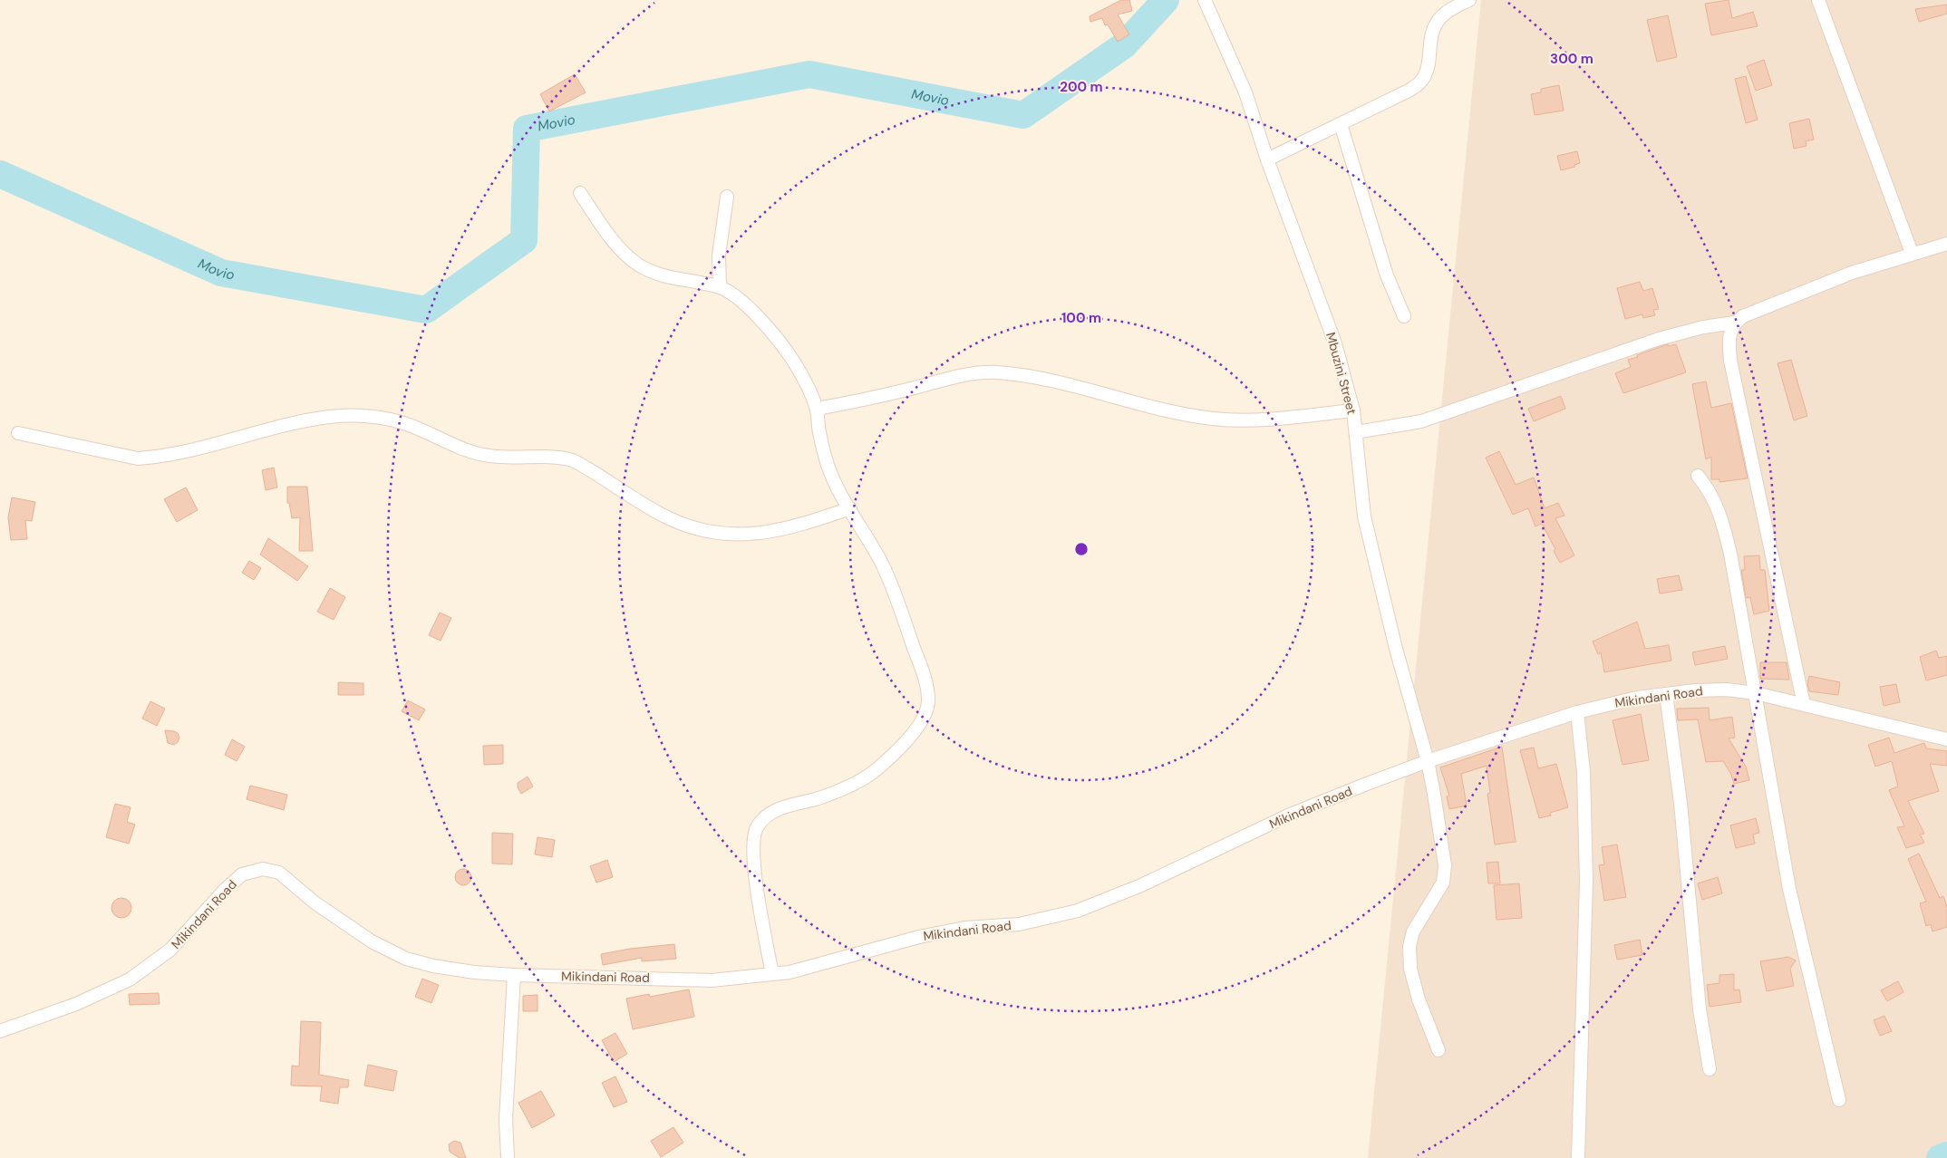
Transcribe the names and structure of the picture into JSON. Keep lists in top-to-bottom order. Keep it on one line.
{"streets":{"street":["Mbuzini Street","Mikindani Road"]},"crossings":[["Mbuzini Street","Mikindani Road"]],"water":["Movio"],"rings":["300 m","200 m","100 m"]}
